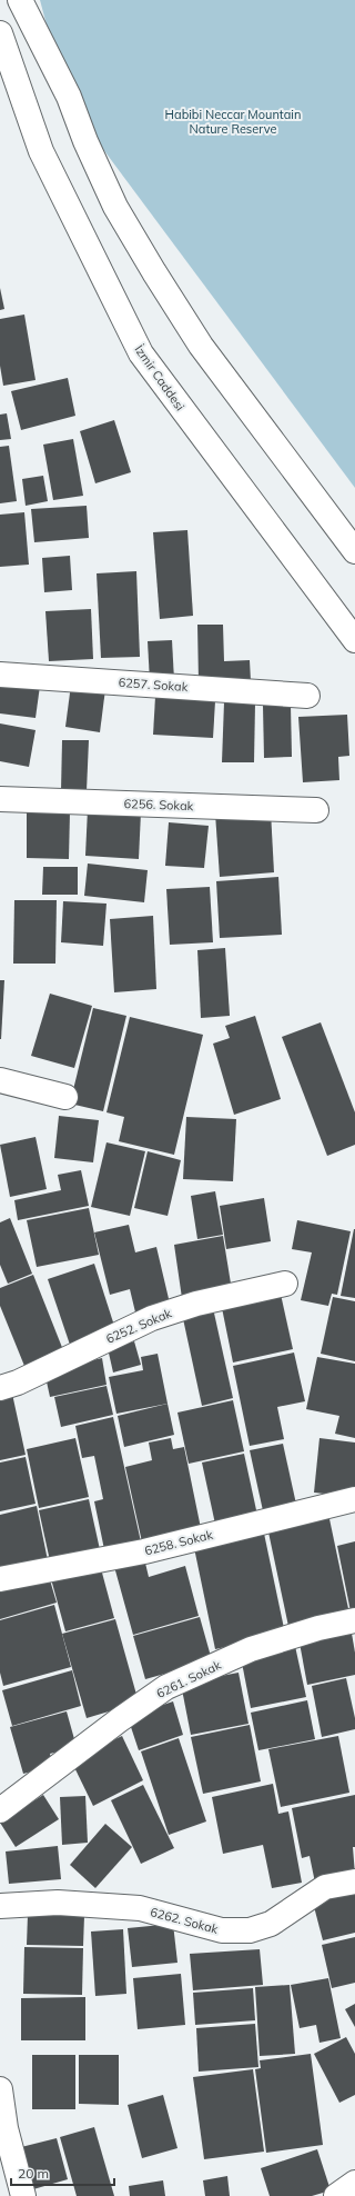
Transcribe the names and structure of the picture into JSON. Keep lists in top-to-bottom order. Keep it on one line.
{"streets":{"street":["İzmir Caddesi","6257. Sokak","6256. Sokak","6252. Sokak","6258. Sokak","6261. Sokak","6262. Sokak"]},"parks":["Habibi Neccar Mountain Nature Reserve"],"scale_bar":"20 m"}
